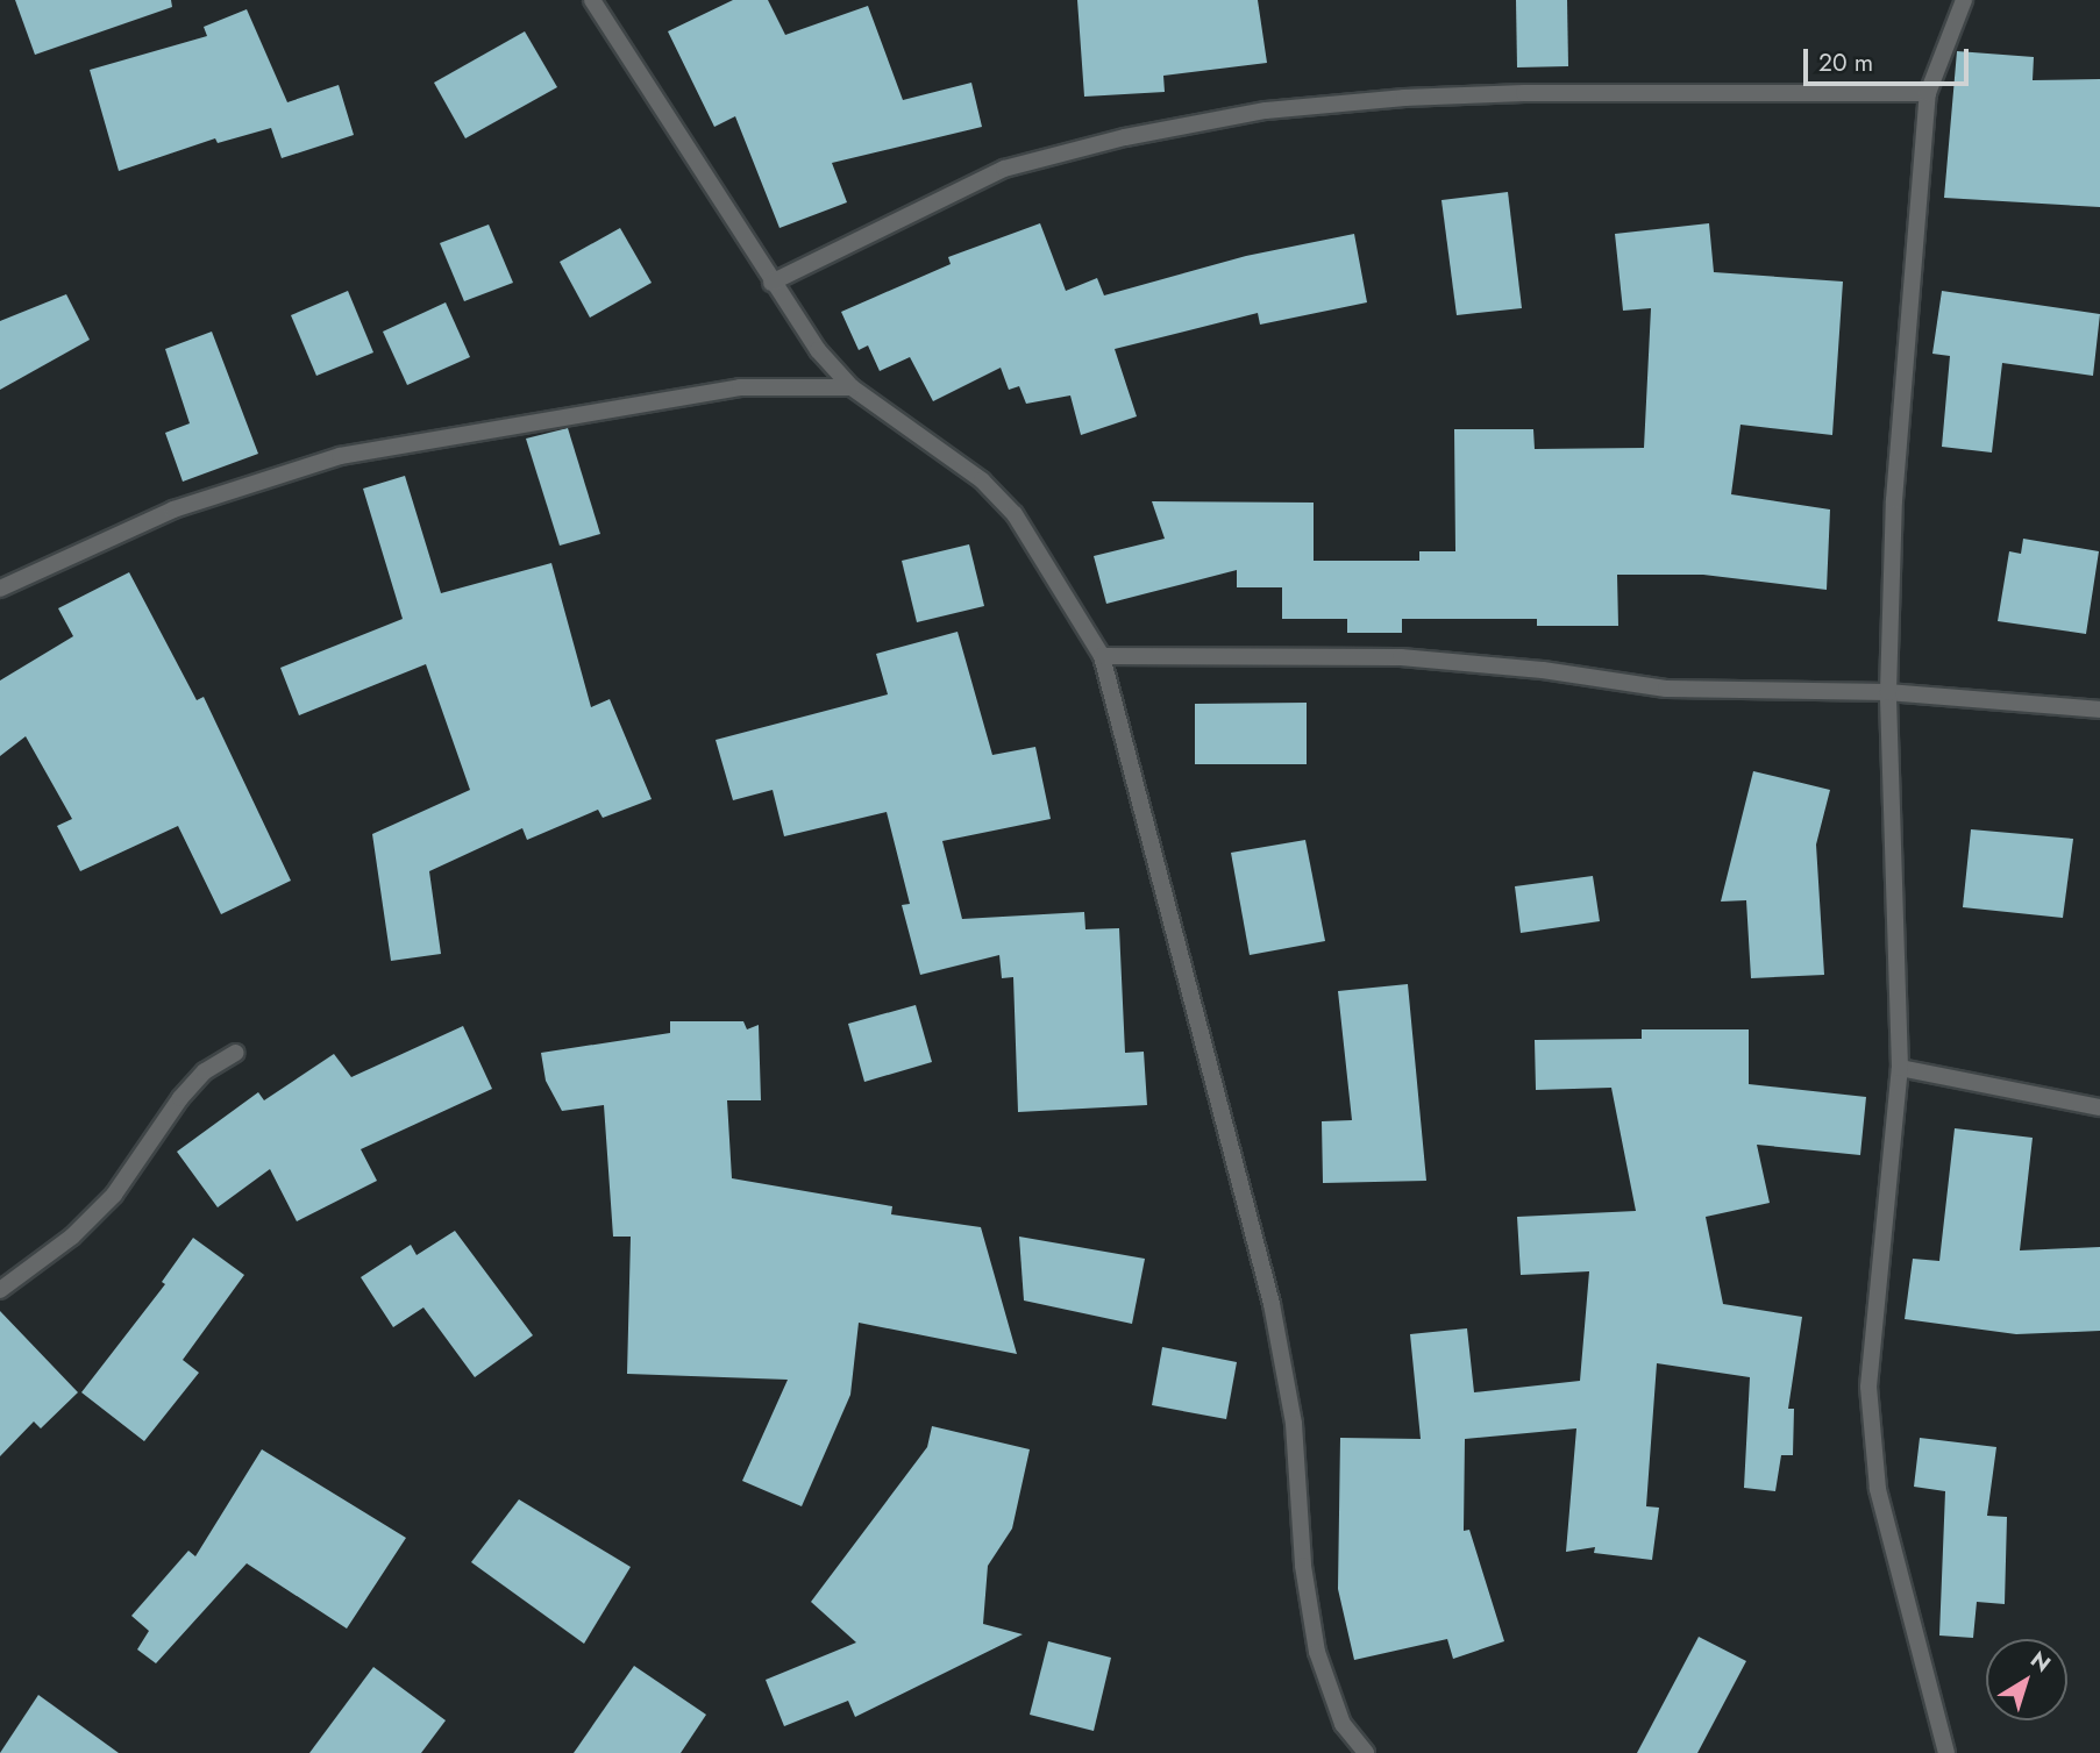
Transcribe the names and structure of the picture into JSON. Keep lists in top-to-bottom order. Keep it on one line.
{"scale_bar":"20 m","north":"top right"}
